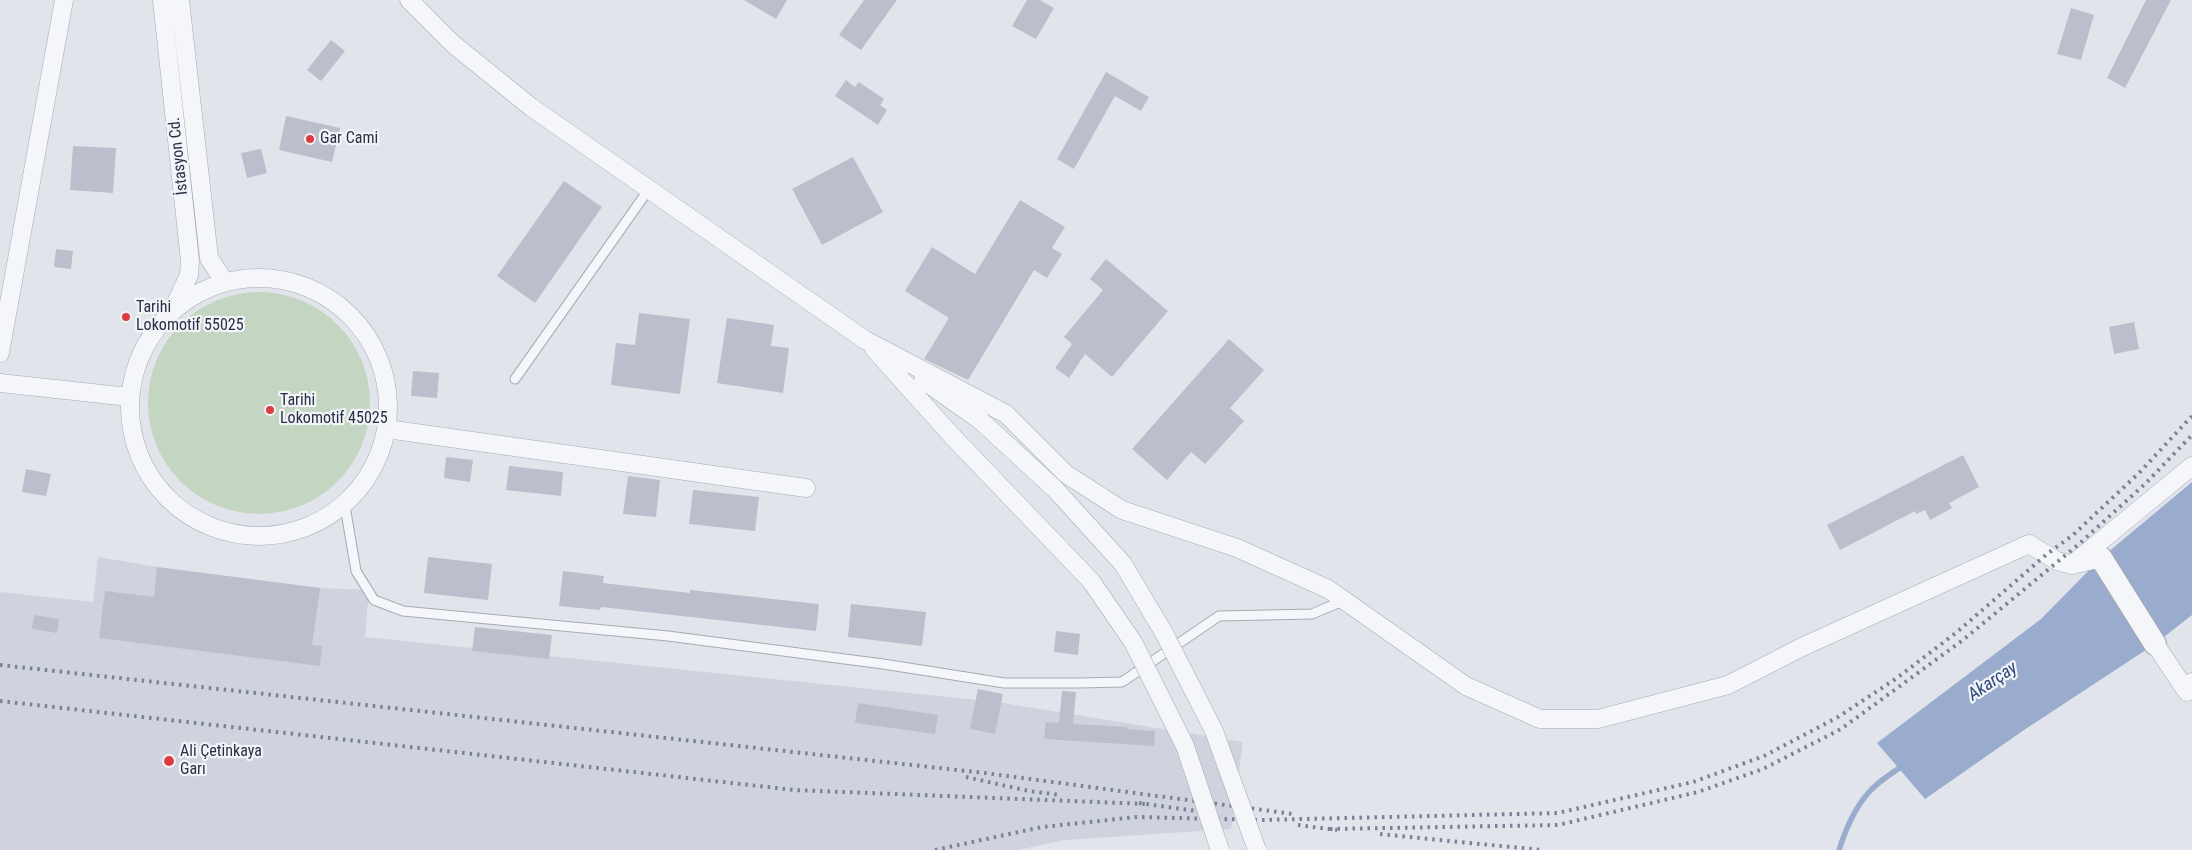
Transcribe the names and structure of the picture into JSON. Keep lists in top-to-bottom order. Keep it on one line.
{"streets":{"street":["İstasyon Cd."]},"water":["Akarçay"],"places":["Gar Cami","Tarihi Lokomotif 55025","Tarihi Lokomotif 45025","Ali Çetinkaya Garı"]}
